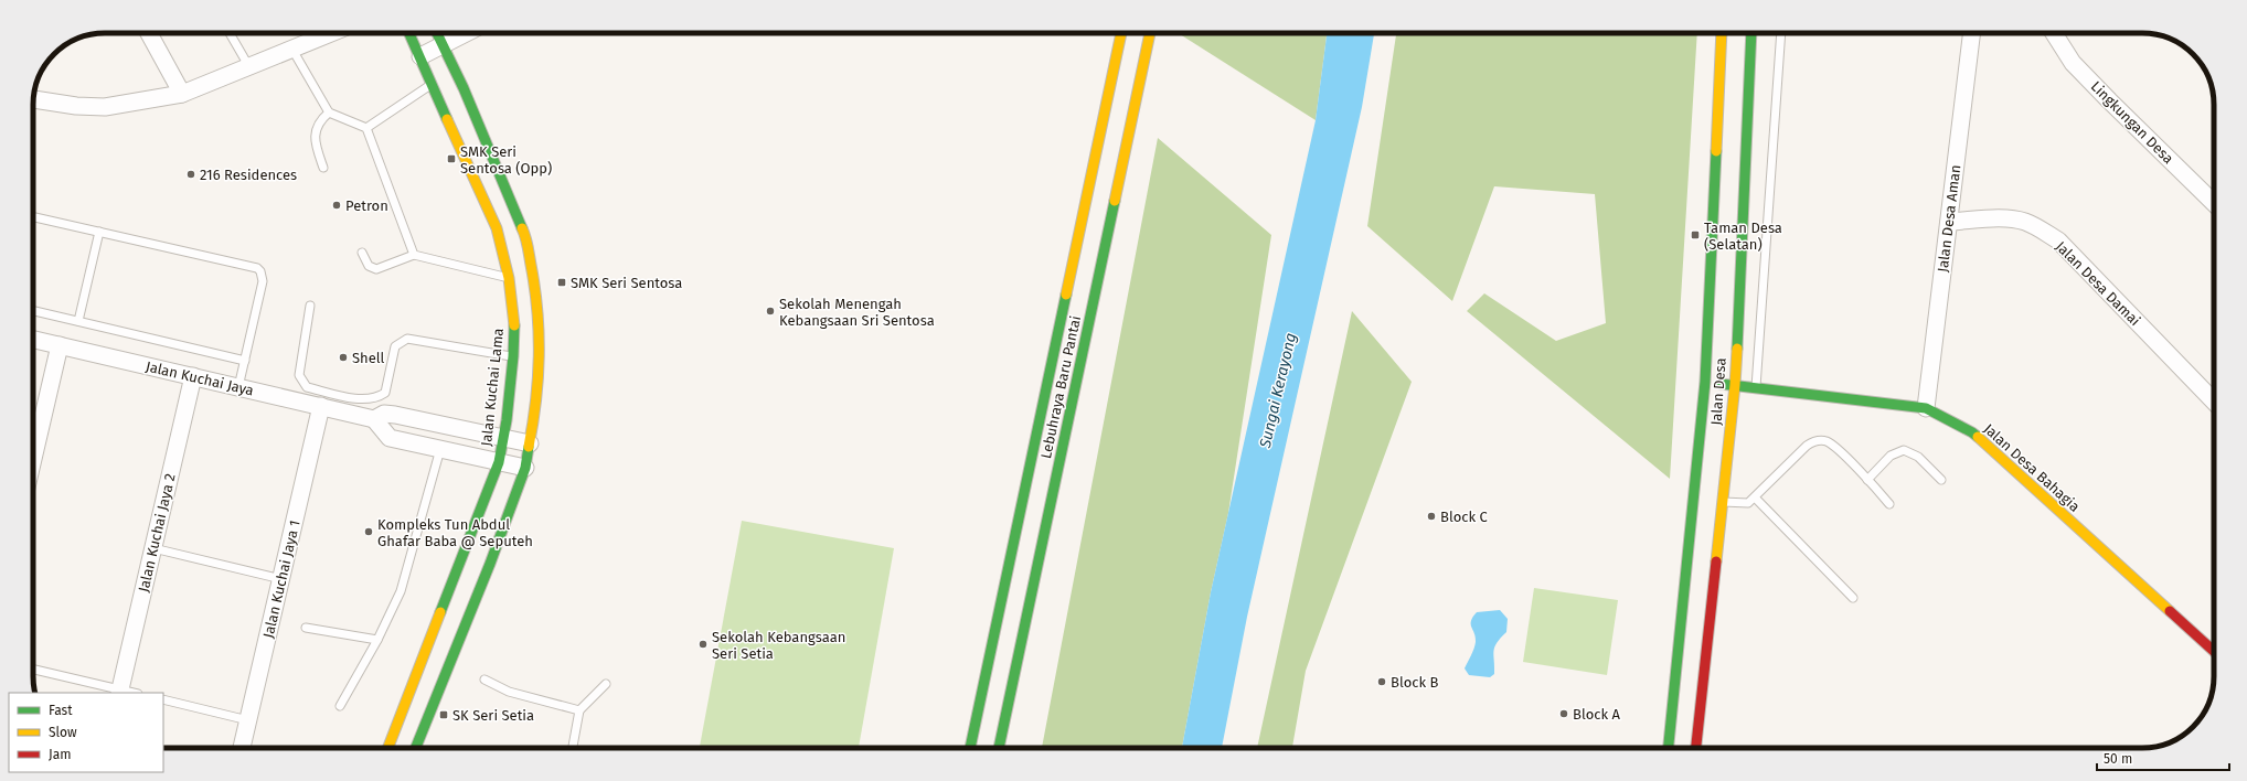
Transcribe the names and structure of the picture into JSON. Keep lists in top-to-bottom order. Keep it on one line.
{"streets":{"main road":["Jalan Kuchai Lama","Lebuhraya Baru Pantai","Jalan Desa","Jalan Desa Bahagia"],"street":["Lingkungan Desa","Jalan Desa Aman","Jalan Desa Damai","Jalan Kuchai Jaya","Jalan Kuchai Jaya 2","Jalan Kuchai Jaya 1"]},"crossings":[["Jalan Desa Aman","Jalan Desa Damai"],["Jalan Desa Aman","Jalan Desa Bahagia"],["Jalan Kuchai Jaya","Jalan Kuchai Lama"],["Jalan Kuchai Jaya","Jalan Kuchai Jaya 2"],["Jalan Kuchai Jaya","Jalan Kuchai Jaya 1"],["Jalan Desa","Jalan Desa Bahagia"]],"water":["Sungai Kerayong"],"places":{"transit":["SMK Seri Sentosa (Opp)","Taman Desa (Selatan)","SMK Seri Sentosa","SK Seri Setia"],"other":["216 Residences","Petron","Sekolah Menengah Kebangsaan Sri Sentosa","Shell","Block C","Kompleks Tun Abdul Ghafar Baba @ Seputeh","Sekolah Kebangsaan Seri Setia","Block B","Block A"]},"legend":["Fast","Slow","Jam"],"scale_bar":"50 m"}
